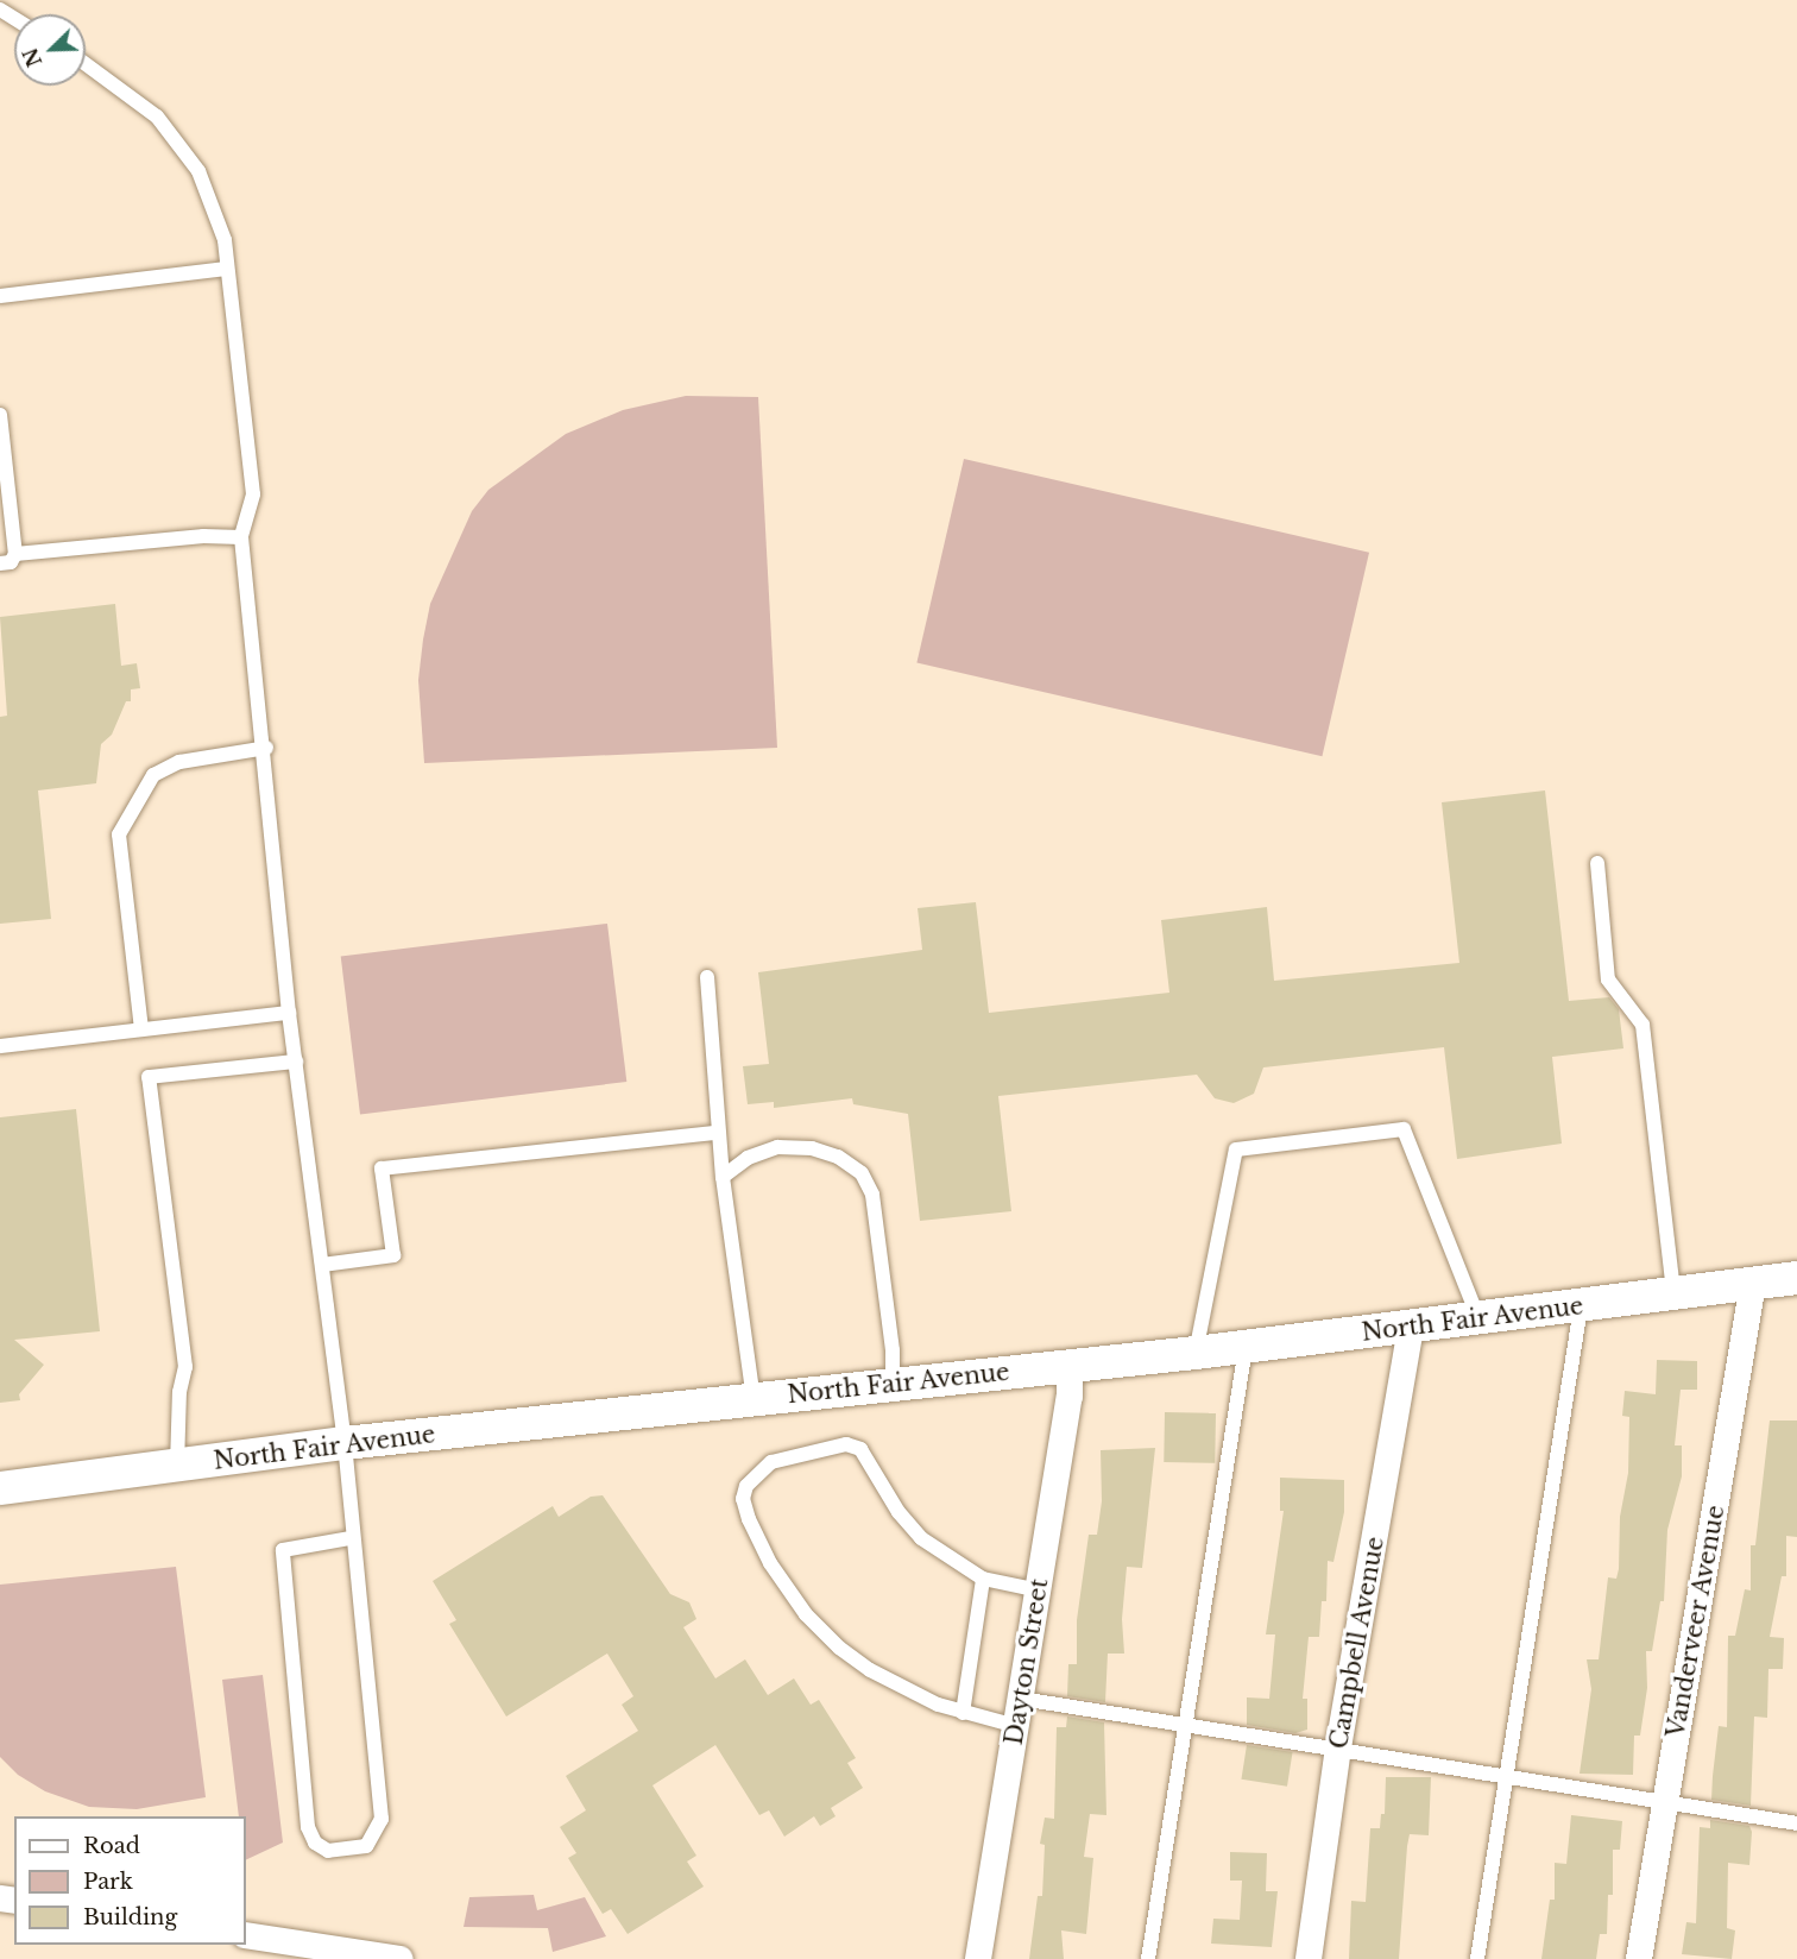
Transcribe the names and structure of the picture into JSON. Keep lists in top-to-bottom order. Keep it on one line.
{"streets":{"street":["North Fair Avenue","Vanderveer Avenue","Campbell Avenue","Dayton Street"]},"crossings":[["North Fair Avenue","Vanderveer Avenue"],["North Fair Avenue","Campbell Avenue"],["North Fair Avenue","Dayton Street"]],"legend":["Road","Park","Building"],"north":"bottom left"}
